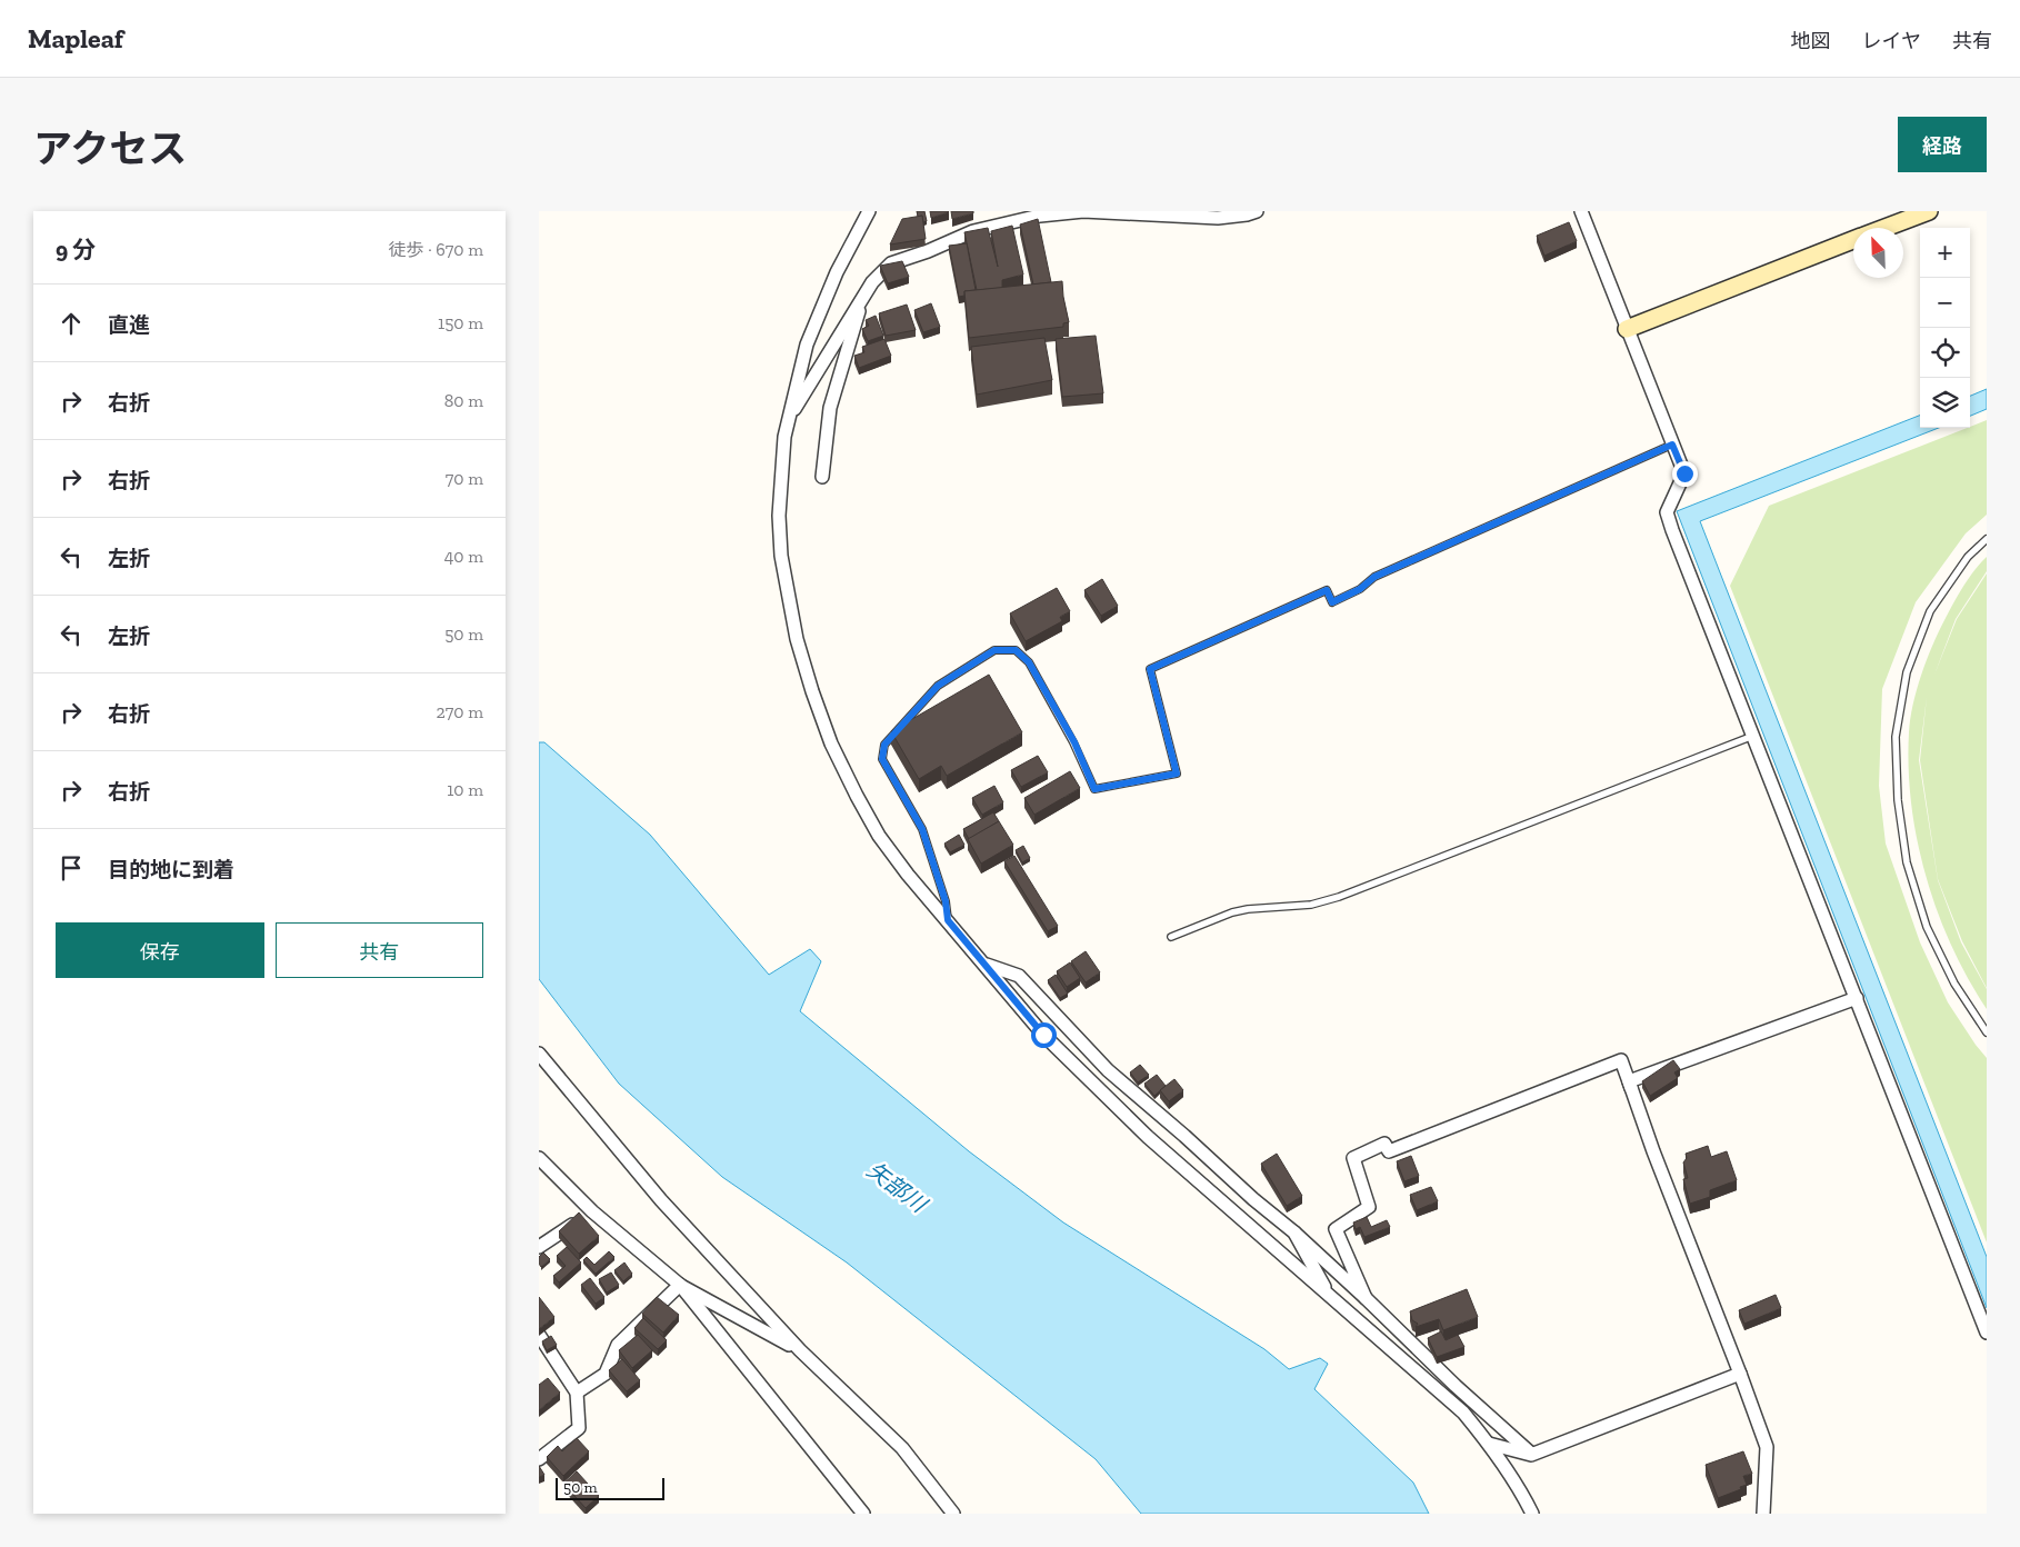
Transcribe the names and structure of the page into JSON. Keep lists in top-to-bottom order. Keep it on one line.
{"water":["矢部川"],"scale_bar":"50 m","north":"top left","page":{"header":"Mapleaf","nav":["地図","レイヤ","共有"],"title":"アクセス","buttons":["経路",["保存","共有"]],"heading":["9 分","徒歩 · 670 m"],"map_buttons":["+","−"],"list":[["直進","150 m"],["右折","80 m"],["右折","70 m"],["左折","40 m"],["左折","50 m"],["右折","270 m"],["右折","10 m"],"目的地に到着"],"scale":"50 m"}}
